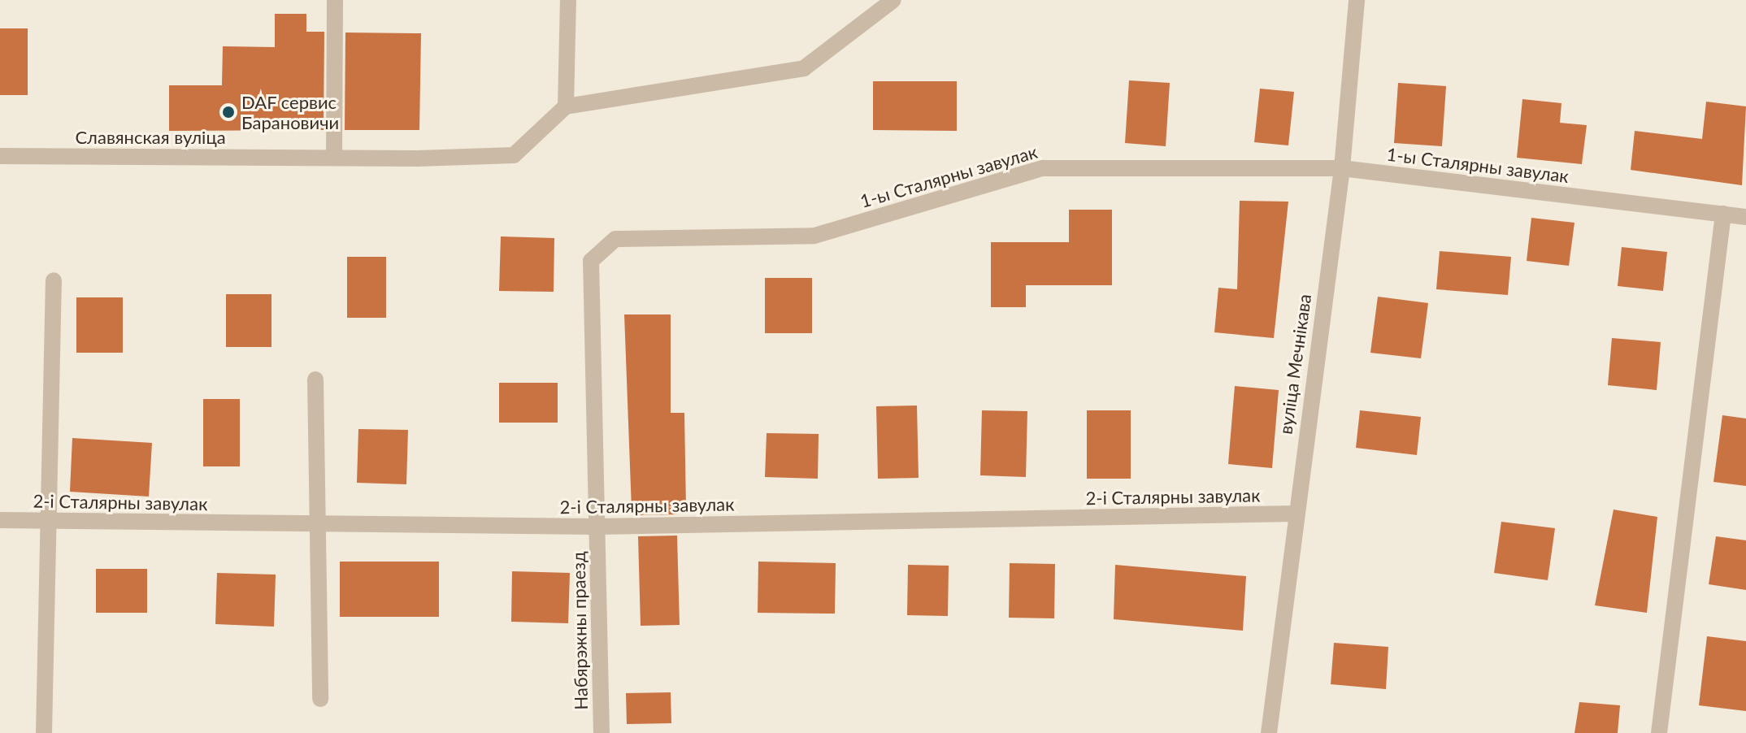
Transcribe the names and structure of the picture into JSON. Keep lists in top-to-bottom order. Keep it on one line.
{"streets":{"street":["Славянская вуліца","1-ы Сталярны завулак","вуліца Мечнікава","2-і Сталярны завулак","Набярэжны праезд"]},"crossings":[["1-ы Сталярны завулак","вуліца Мечнікава"],["1-ы Сталярны завулак","2-і Сталярны завулак"],["1-ы Сталярны завулак","Набярэжны праезд"],["вуліца Мечнікава","2-і Сталярны завулак"],["2-і Сталярны завулак","Набярэжны праезд"]],"places":["DAF сервис Барановичи"]}
